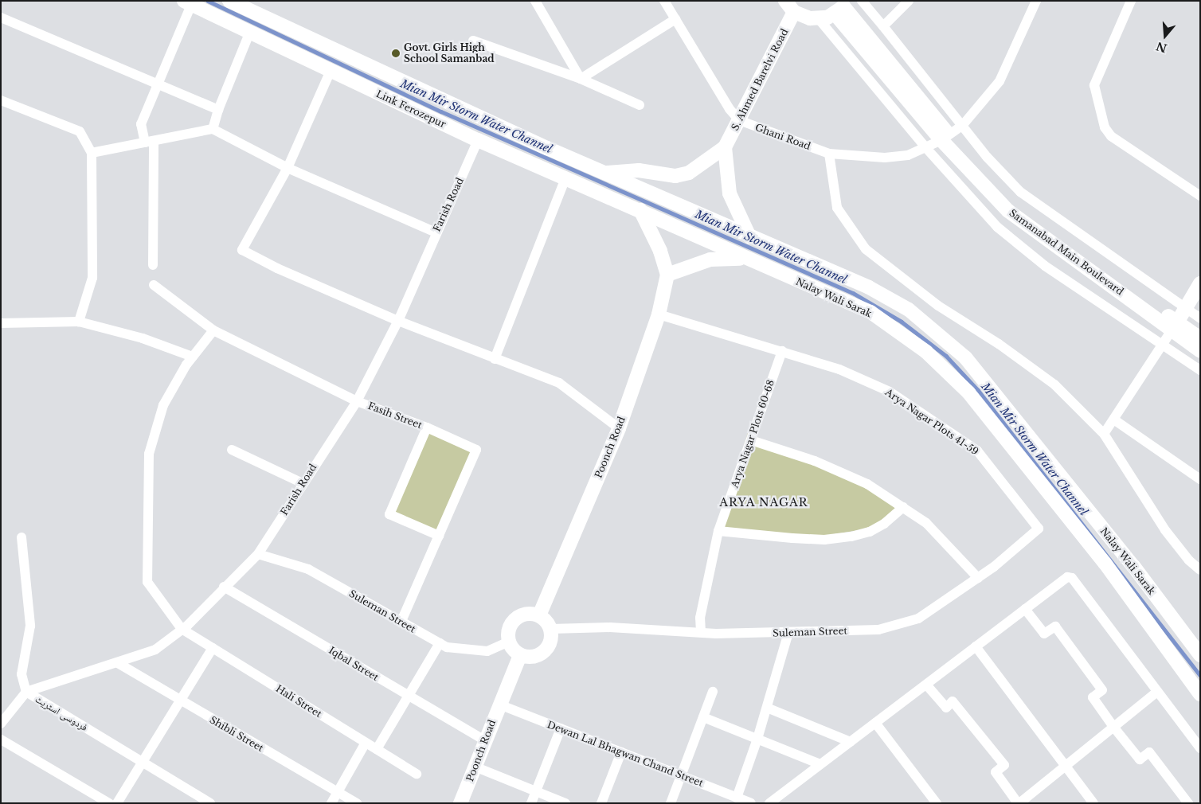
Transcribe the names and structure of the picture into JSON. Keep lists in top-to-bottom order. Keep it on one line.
{"streets":{"main road":["S. Ahmed Barelvi Road","Link Ferozepur","Samanabad Main Boulevard","Nalay Wali Sarak","Poonch Road"],"street":["Ghani Road","Farish Road","Fasih Street","Arya Nagar Plots 41-59","Arya Nagar Plots 60-68","Suleman Street","Iqbal Street","Hali Street","فردوسی اسٹریٹ","Shibli Street","Dewan Lal Bhagwan Chand Street"]},"crossings":[["S. Ahmed Barelvi Road","Link Ferozepur"],["S. Ahmed Barelvi Road","Ghani Road"],["S. Ahmed Barelvi Road","Nalay Wali Sarak"],["Link Ferozepur","Farish Road"],["Link Ferozepur","Nalay Wali Sarak"],["Link Ferozepur","Poonch Road"],["Ghani Road","Samanabad Main Boulevard"],["Farish Road","Fasih Street"],["Farish Road","Suleman Street"],["Farish Road","Iqbal Street"],["Farish Road","Hali Street"],["Farish Road","فردوسی اسٹریٹ"],["Farish Road","Shibli Street"],["Nalay Wali Sarak","Poonch Road"],["Fasih Street","Suleman Street"],["Arya Nagar Plots 41-59","Arya Nagar Plots 60-68"],["Arya Nagar Plots 41-59","Poonch Road"],["Arya Nagar Plots 41-59","Suleman Street"],["Arya Nagar Plots 60-68","Suleman Street"],["Poonch Road","Suleman Street"],["Poonch Road","Iqbal Street"],["Poonch Road","Dewan Lal Bhagwan Chand Street"]],"districts":["ARYA NAGAR"],"water":["Mian Mir Storm Water Channel"],"places":["Govt. Girls High School Samanbad"],"north":"bottom"}
